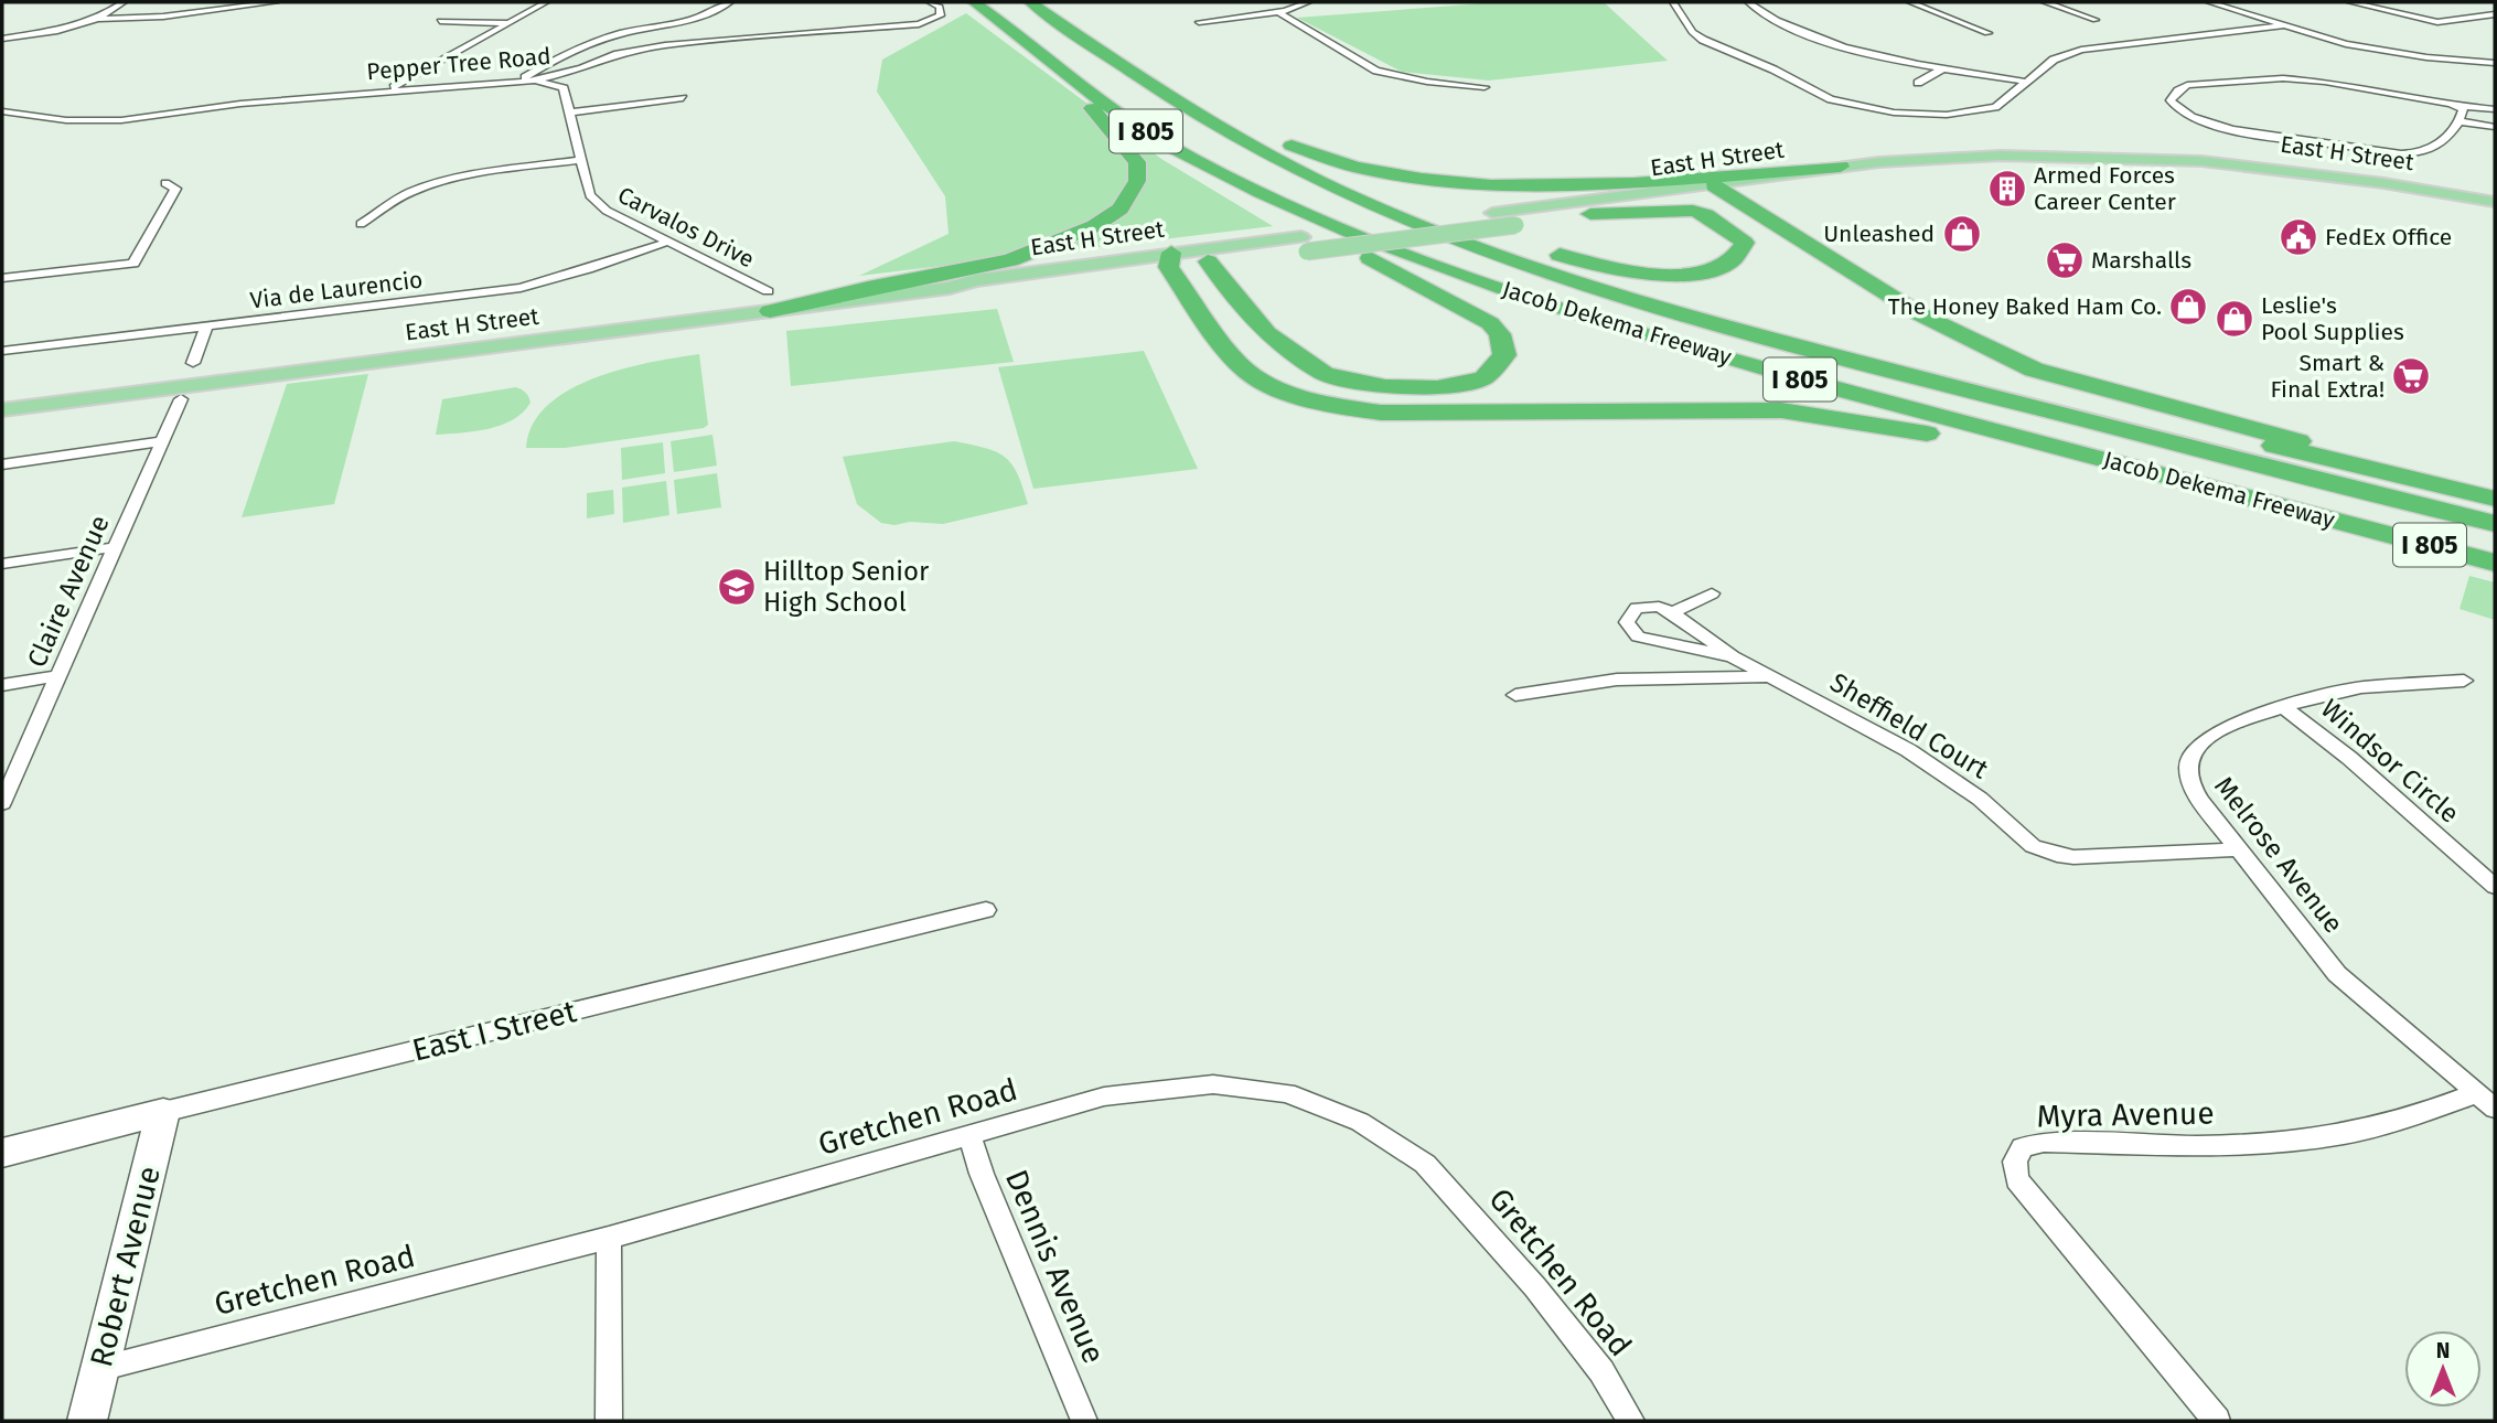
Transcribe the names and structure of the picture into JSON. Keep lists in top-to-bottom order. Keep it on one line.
{"streets":{"highway":["I 805","Jacob Dekema Freeway"],"main road":["East H Street"],"street":["Pepper Tree Road","Carvalos Drive","Via de Laurencio","Claire Avenue","Sheffield Court","Windsor Circle","Melrose Avenue","East I Street","Myra Avenue","Gretchen Road","Robert Avenue","Dennis Avenue"]},"crossings":[["Pepper Tree Road","Carvalos Drive"],["East H Street","Carvalos Drive"],["Carvalos Drive","Via de Laurencio"],["Sheffield Court","Melrose Avenue"],["Windsor Circle","Melrose Avenue"],["Melrose Avenue","Myra Avenue"],["East I Street","Robert Avenue"],["Gretchen Road","Robert Avenue"],["Gretchen Road","Dennis Avenue"]],"places":{"building":["Armed Forces Career Center"],"shop":["Unleashed","The Honey Baked Ham Co.","Leslie's Pool Supplies"],"public building":["FedEx Office"],"supermarket":["Marshalls","Smart & Final Extra!"],"school or university":["Hilltop Senior High School"]},"north":"top"}
